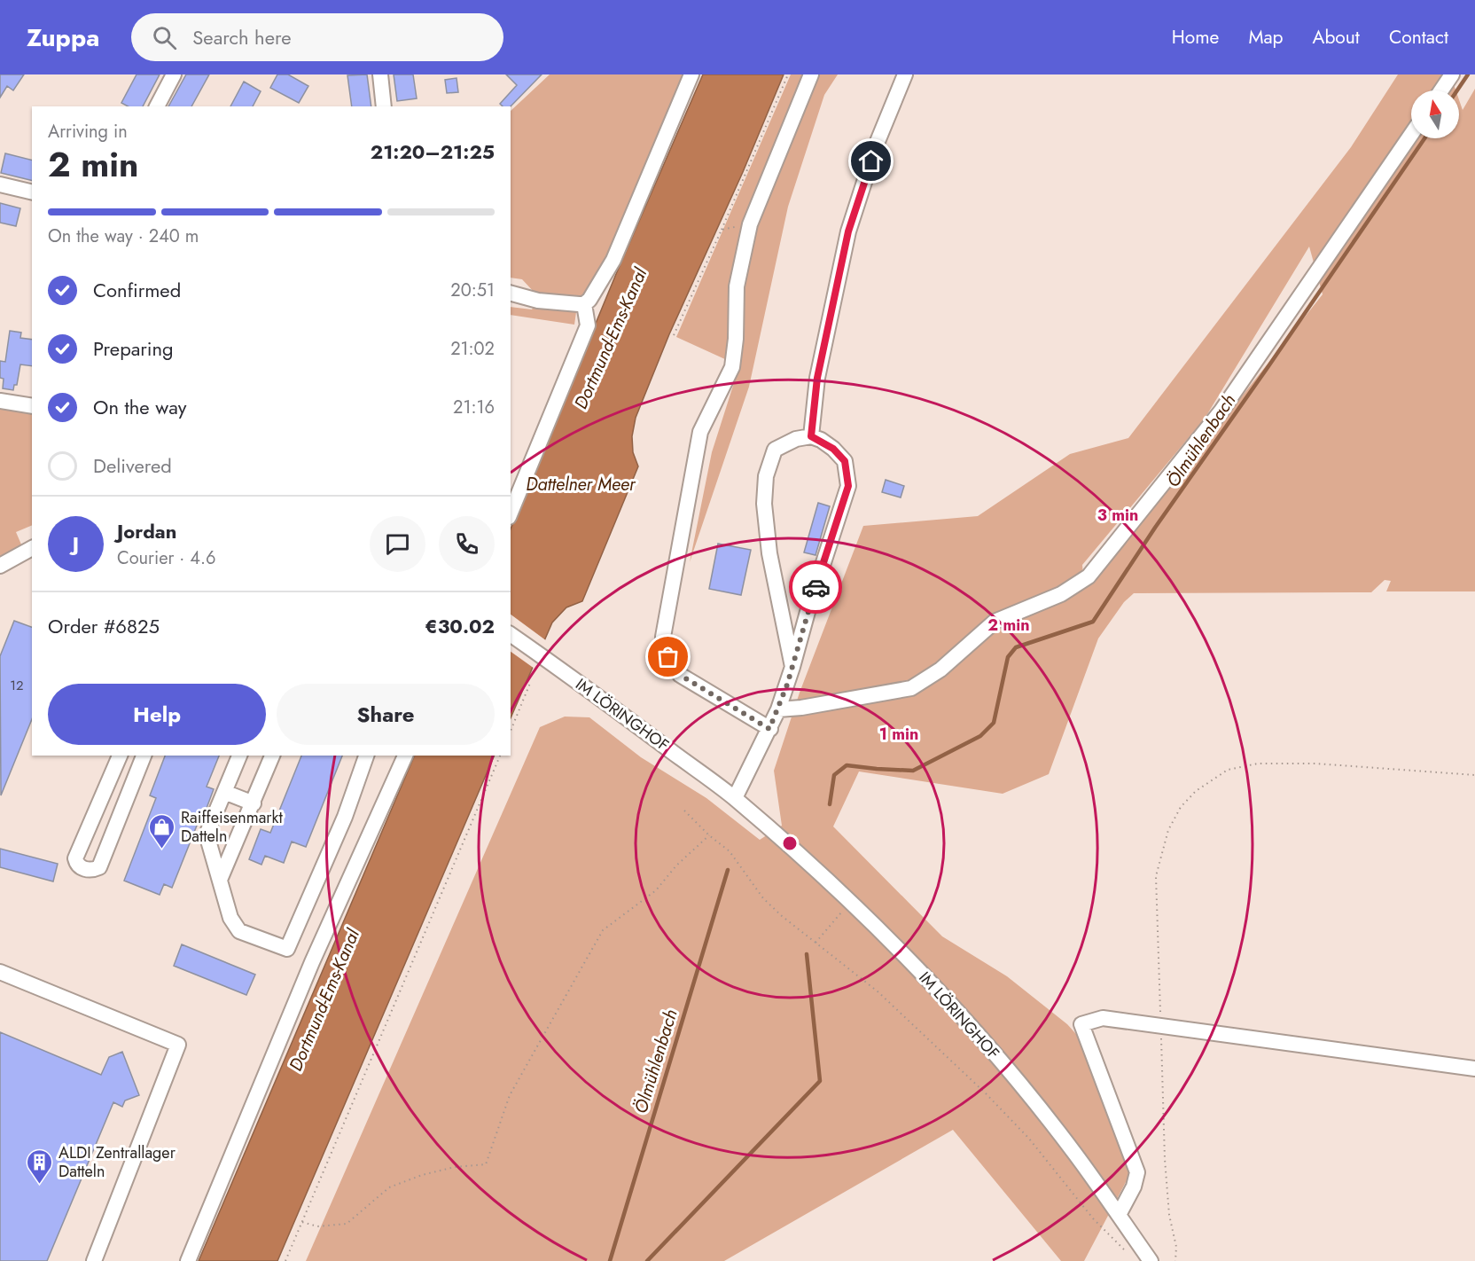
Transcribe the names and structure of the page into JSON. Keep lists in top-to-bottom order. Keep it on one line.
{"streets":{"street":["IM LÖRINGHOF"]},"water":["Dortmund-Ems-Kanal","Ölmühlenbach","Dattelner Meer"],"places":{"shop":["Raiffeisenmarkt Datteln"],"building":["ALDI Zentrallager Datteln"]},"house_numbers":["12"],"north":"top","page":{"header":"Zuppa","search":"Search here","nav":["Home","Map","About","Contact"],"heading":["2 min","Arriving in","21:20–21:25"],"panel":["Jordan","Courier · 4.6","Order #6825","€30.02"],"bar":"On the way · 240 m","list":[["Confirmed","20:51"],["Preparing","21:02"],["On the way","21:16"],"Delivered"],"round":"J","buttons":["Help","Share"]},"rings":["3 min","2 min","1 min"]}
